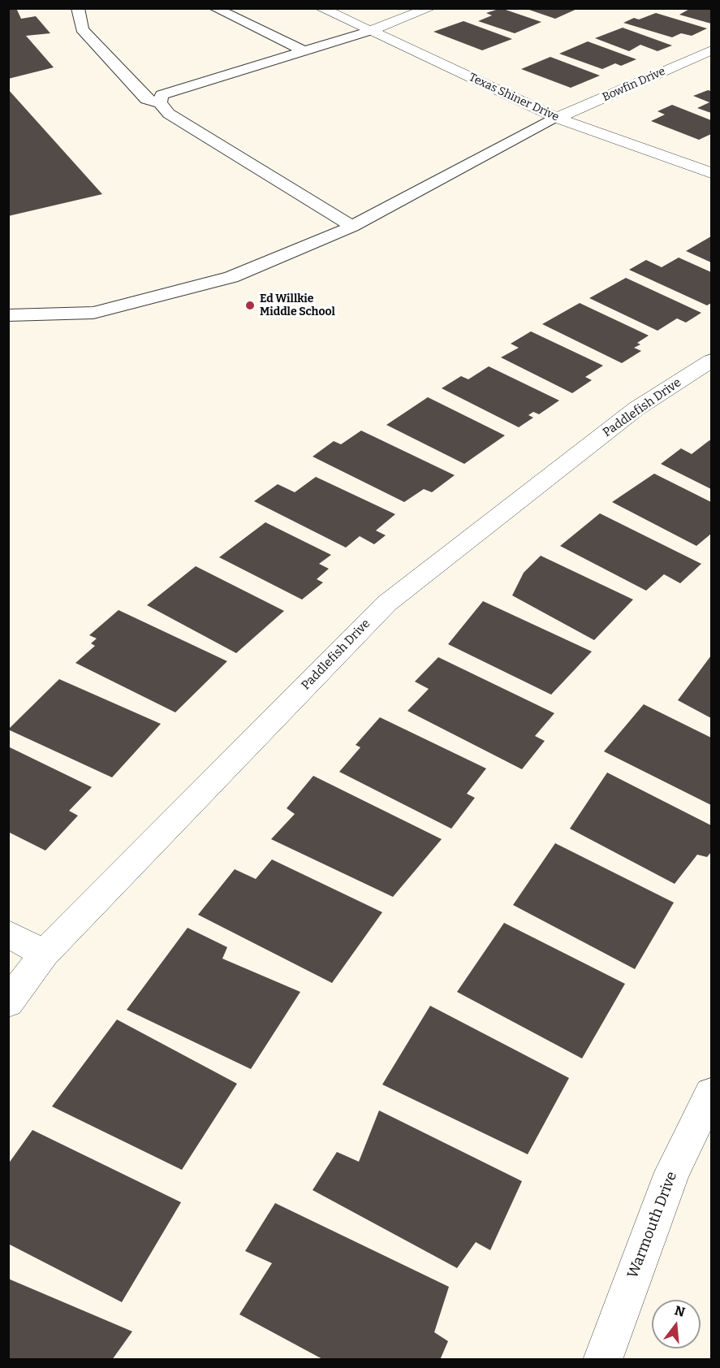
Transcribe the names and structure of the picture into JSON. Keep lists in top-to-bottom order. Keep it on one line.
{"streets":{"street":["Bowfin Drive","Texas Shiner Drive","Paddlefish Drive","Warmouth Drive"]},"crossings":[["Bowfin Drive","Texas Shiner Drive"]],"places":["Ed Willkie Middle School"],"north":"top"}
